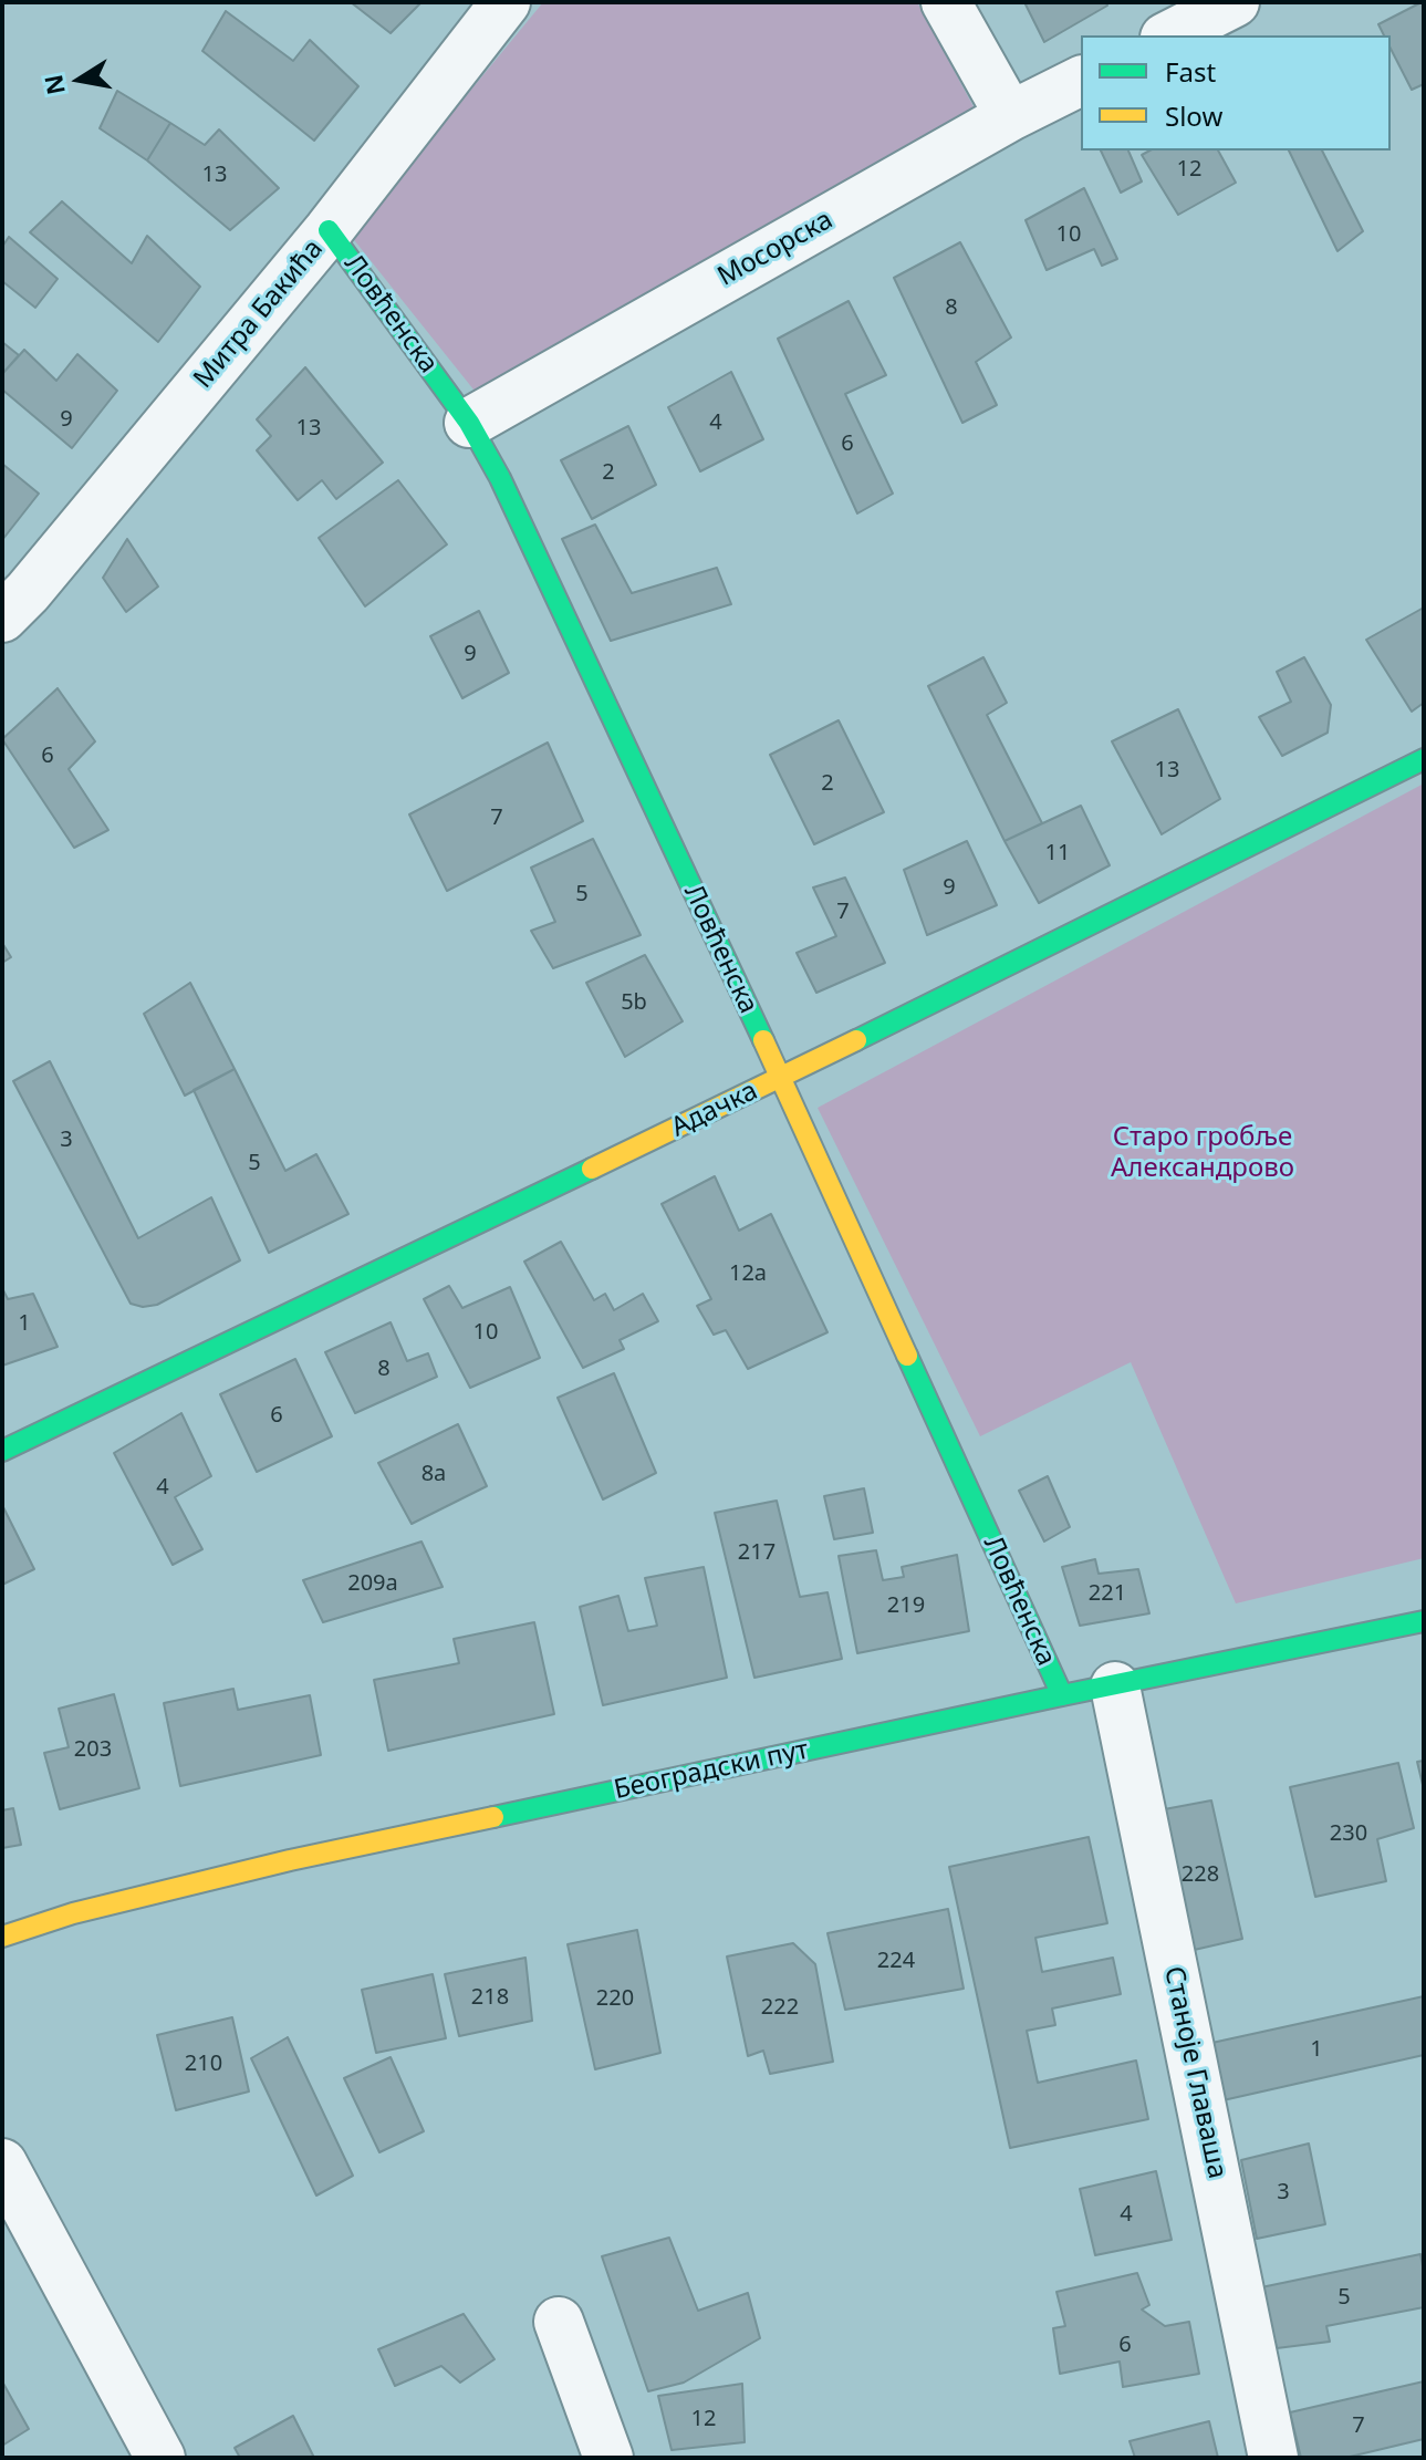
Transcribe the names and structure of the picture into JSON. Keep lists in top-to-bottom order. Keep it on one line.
{"streets":{"street":["Мосорска","Митра Бакића","Ловћенска","Адачка","Београдски пут","Станоје Главаша"]},"crossings":[["Мосорска","Ловћенска"],["Митра Бакића","Ловћенска"],["Ловћенска","Адачка"],["Ловћенска","Београдски пут"],["Београдски пут","Станоје Главаша"]],"parks":["Старо гробље Александрово"],"house_numbers":["12","13","10","8","9","4","13","6","2","9","6","13","2","7","11","9","5","7","5b","3","5","12a","1","10","8","6","8a","4","217","209a","221","219","203","230","228","224","218","220","222","1","210","3","4","5","6","12","7"],"legend":["Fast","Slow"],"north":"left"}
